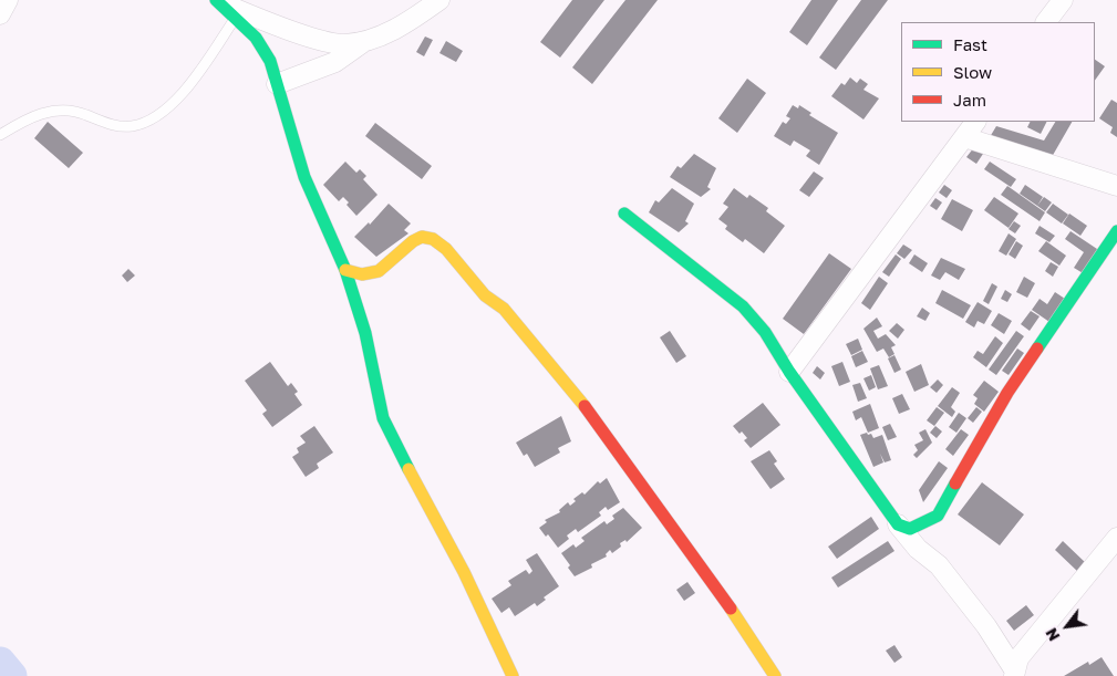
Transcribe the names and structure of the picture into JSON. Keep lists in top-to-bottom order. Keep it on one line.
{"legend":["Fast","Slow","Jam"],"north":"bottom left"}
